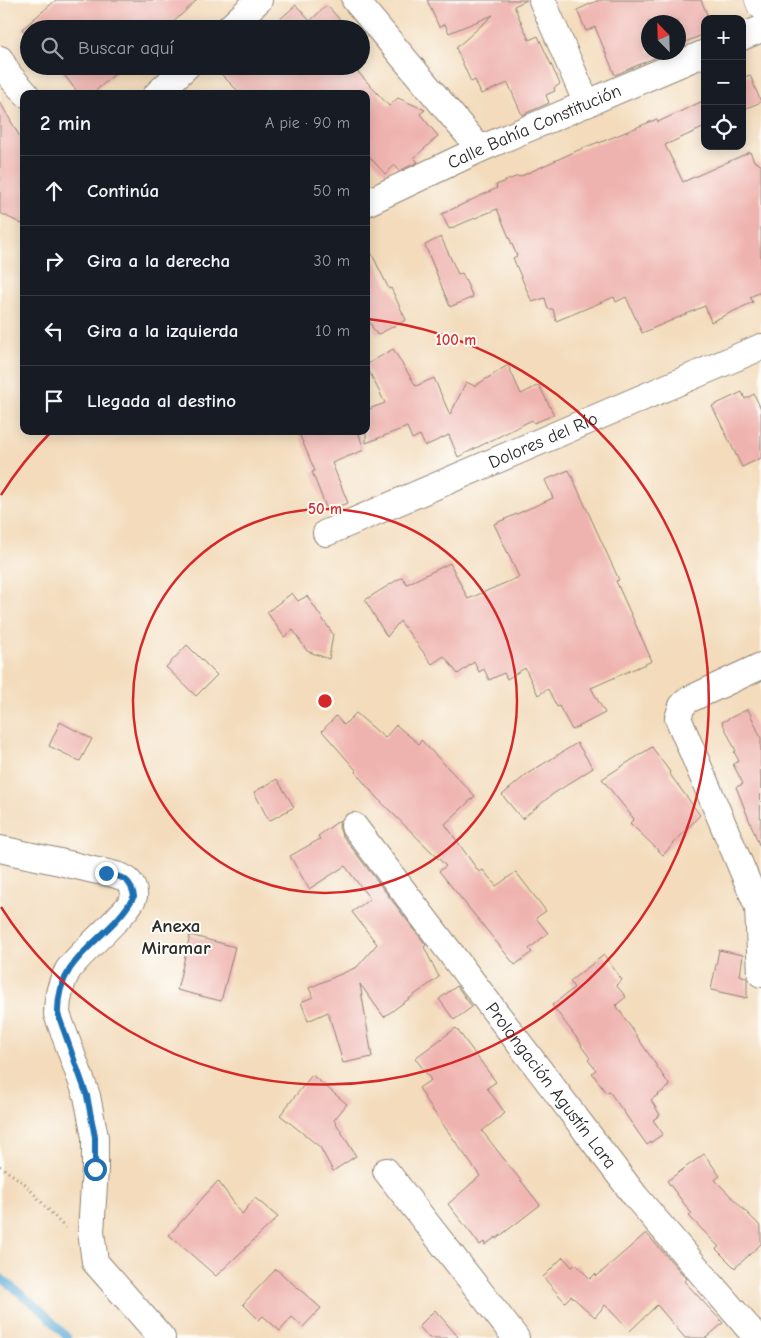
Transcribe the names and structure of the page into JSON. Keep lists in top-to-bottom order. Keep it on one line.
{"streets":{"street":["Calle Bahía Constitución","Dolores del Río","Prolongación Agustín Lara"]},"districts":["Anexa Miramar"],"north":"top left","page":{"map_buttons":["+","−"],"search":"Buscar aquí","heading":["2 min","A pie · 90 m"],"list":[["Continúa","50 m"],["Gira a la derecha","30 m"],["Gira a la izquierda","10 m"],"Llegada al destino"]},"rings":["100 m","50 m"]}
